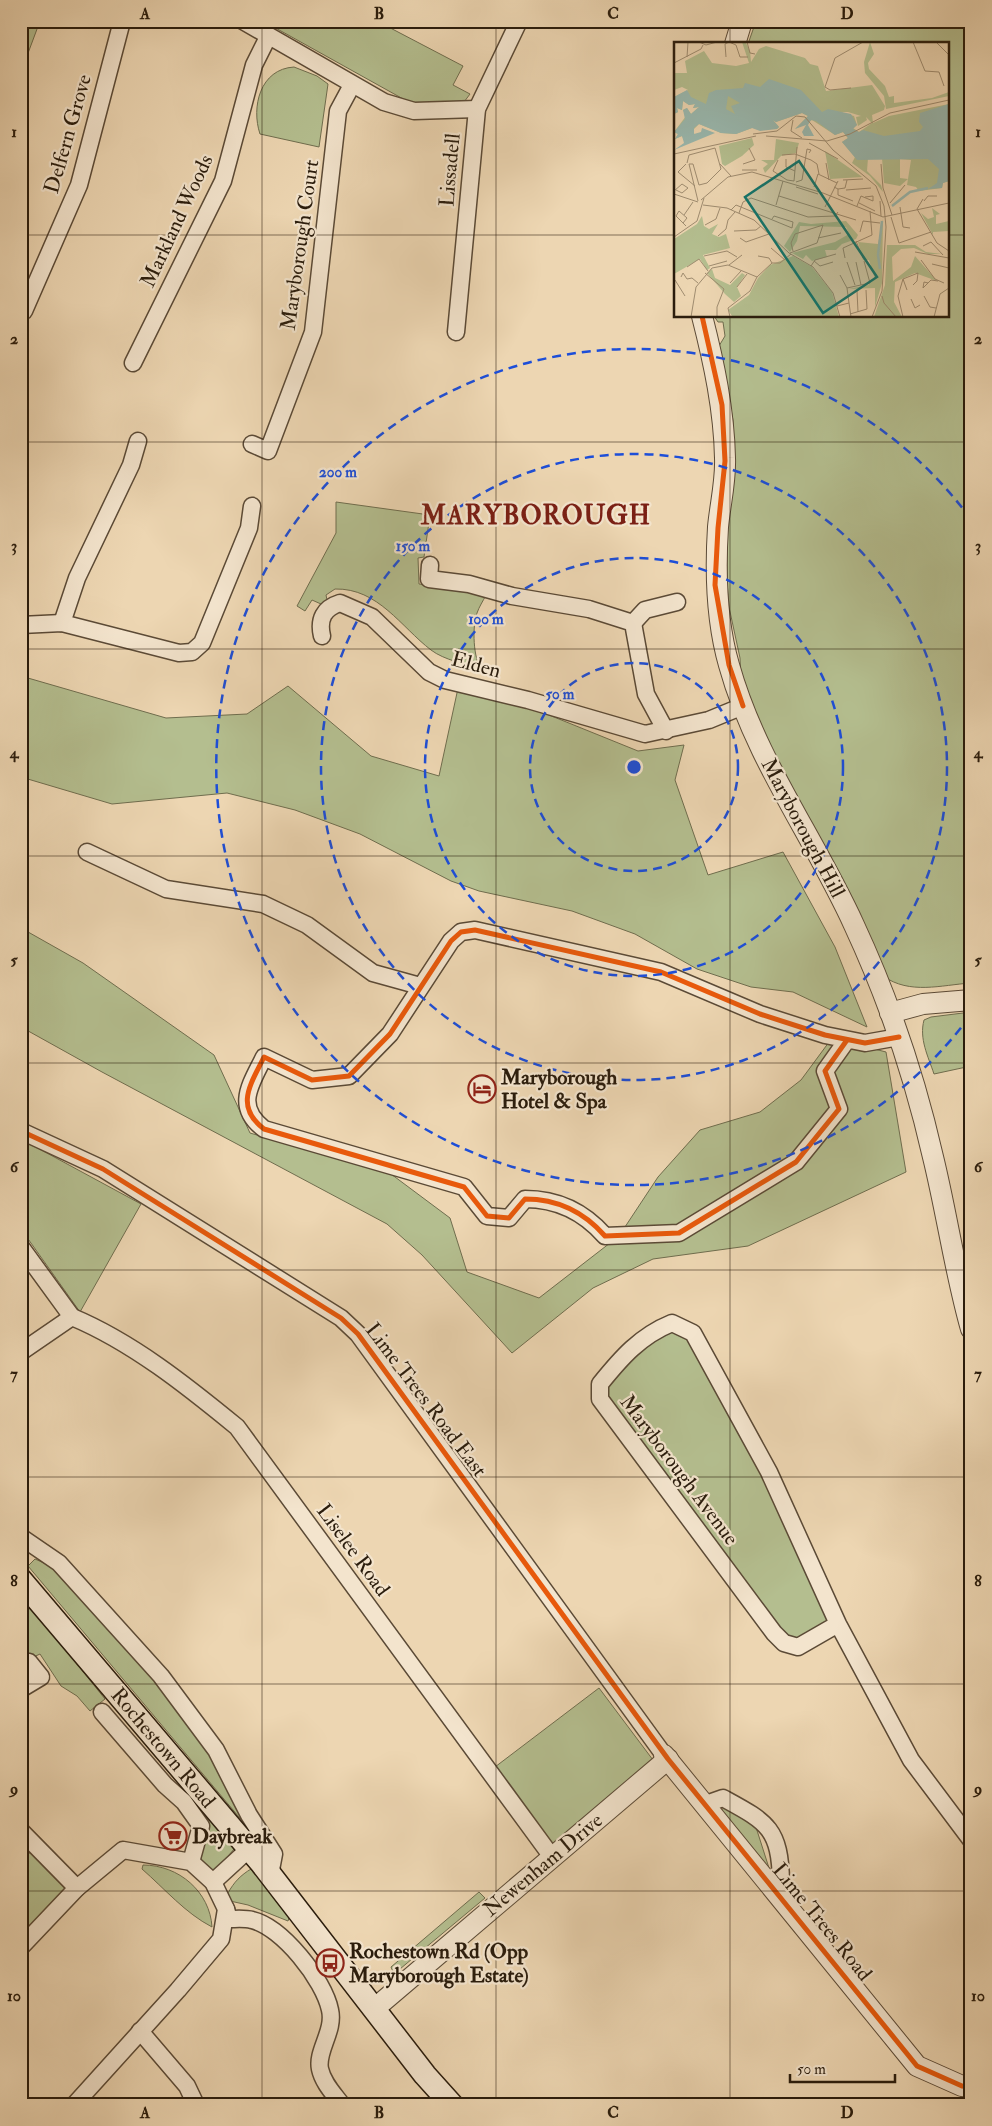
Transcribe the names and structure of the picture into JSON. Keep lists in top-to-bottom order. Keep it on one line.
{"streets":{"main road":["Rochestown Road"],"street":["Delfern Grove","Lissadell","Markland Woods","Maryborough Court","Elden","Maryborough Hill","Lime Trees Road East","Maryborough Avenue","Liselee Road","Newenham Drive","Lime Trees Road"]},"crossings":[["Elden","Maryborough Hill"],["Lime Trees Road East","Newenham Drive"],["Lime Trees Road East","Lime Trees Road"],["Liselee Road","Newenham Drive"],["Rochestown Road","Newenham Drive"],["Newenham Drive","Lime Trees Road"]],"districts":["MARYBOROUGH"],"places":{"hotel":["Maryborough Hotel & Spa"],"supermarket":["Daybreak"],"bus stop":["Rochestown Rd (Opp Maryborough Estate)"]},"scale_bar":"50 m","grid":{"columns":["A","B","C","D"],"rows":["1","2","3","4","5","6","7","8","9","10"]},"rings":["200 m","150 m","100 m","50 m"]}
